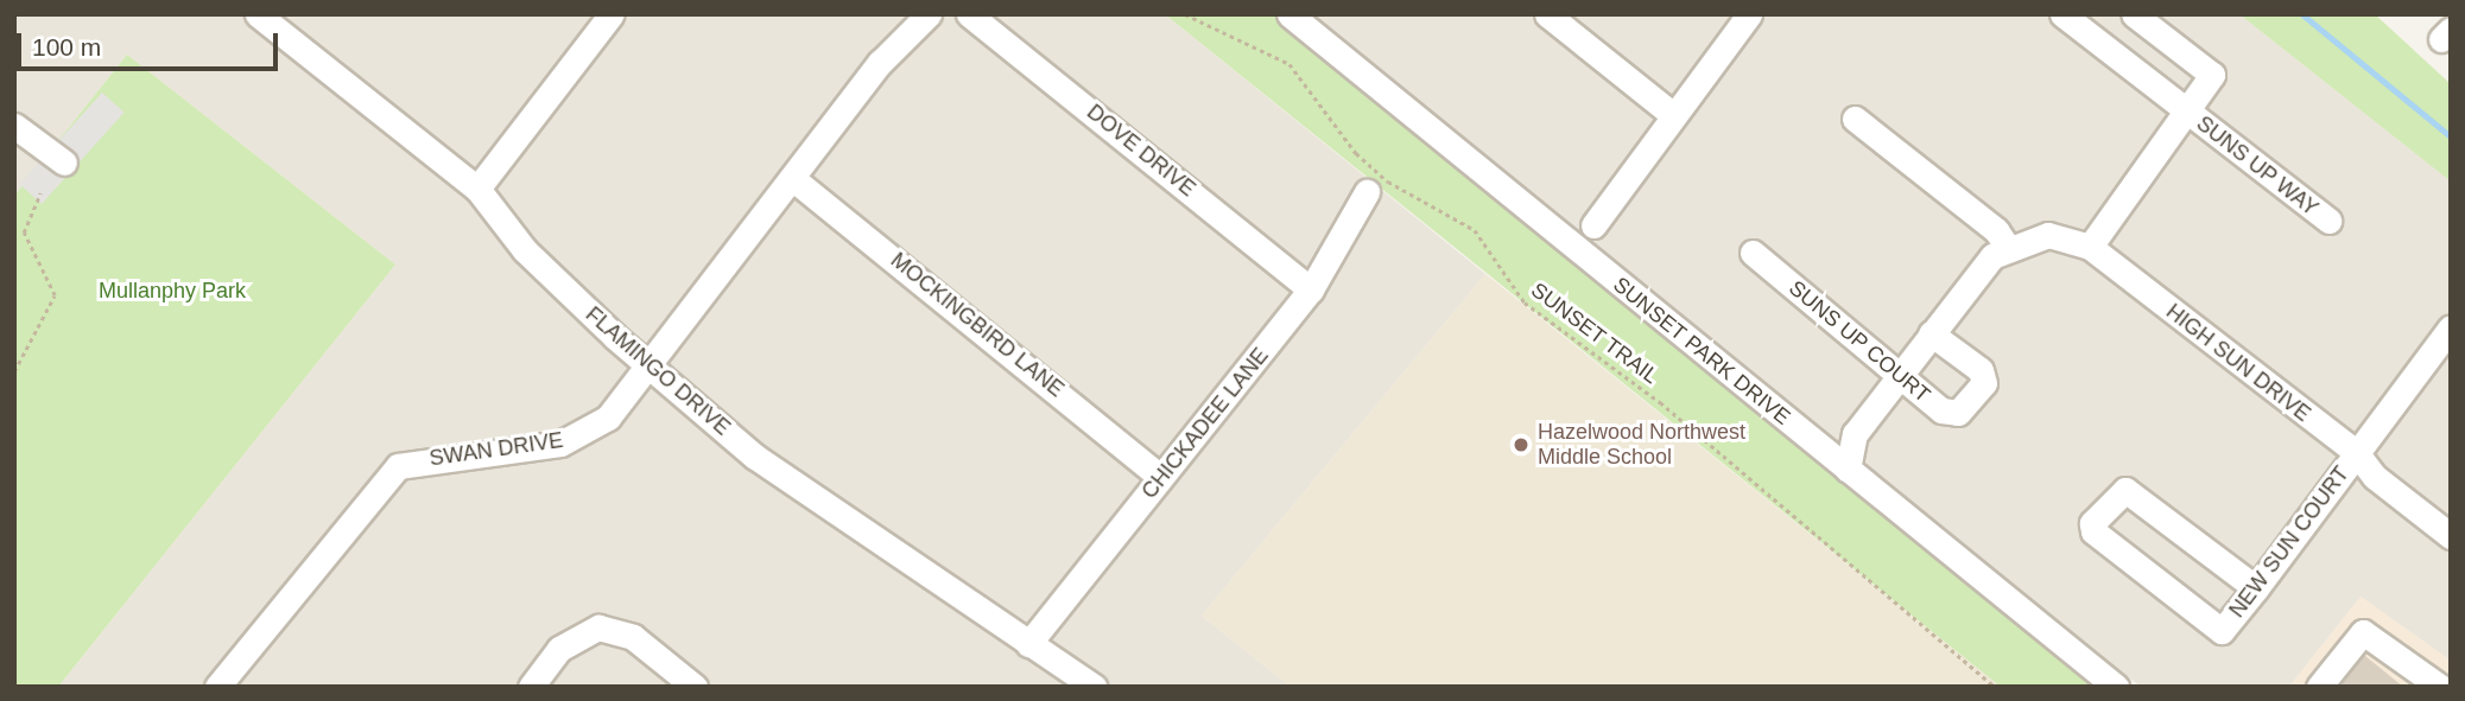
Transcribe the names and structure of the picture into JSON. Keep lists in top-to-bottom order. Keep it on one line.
{"streets":{"street":["DOVE DRIVE","SUNS UP WAY","MOCKINGBIRD LANE","SUNS UP COURT","SUNSET PARK DRIVE","HIGH SUN DRIVE","FLAMINGO DRIVE","CHICKADEE LANE","SWAN DRIVE","NEW SUN COURT"],"path":["SUNSET TRAIL"]},"crossings":[["DOVE DRIVE","CHICKADEE LANE"],["SUNS UP WAY","HIGH SUN DRIVE"],["MOCKINGBIRD LANE","CHICKADEE LANE"],["MOCKINGBIRD LANE","SWAN DRIVE"],["SUNS UP COURT","HIGH SUN DRIVE"],["SUNSET PARK DRIVE","HIGH SUN DRIVE"],["HIGH SUN DRIVE","NEW SUN COURT"],["FLAMINGO DRIVE","CHICKADEE LANE"],["FLAMINGO DRIVE","SWAN DRIVE"]],"parks":["Mullanphy Park"],"places":["Hazelwood Northwest Middle School"],"scale_bar":"100 m"}
